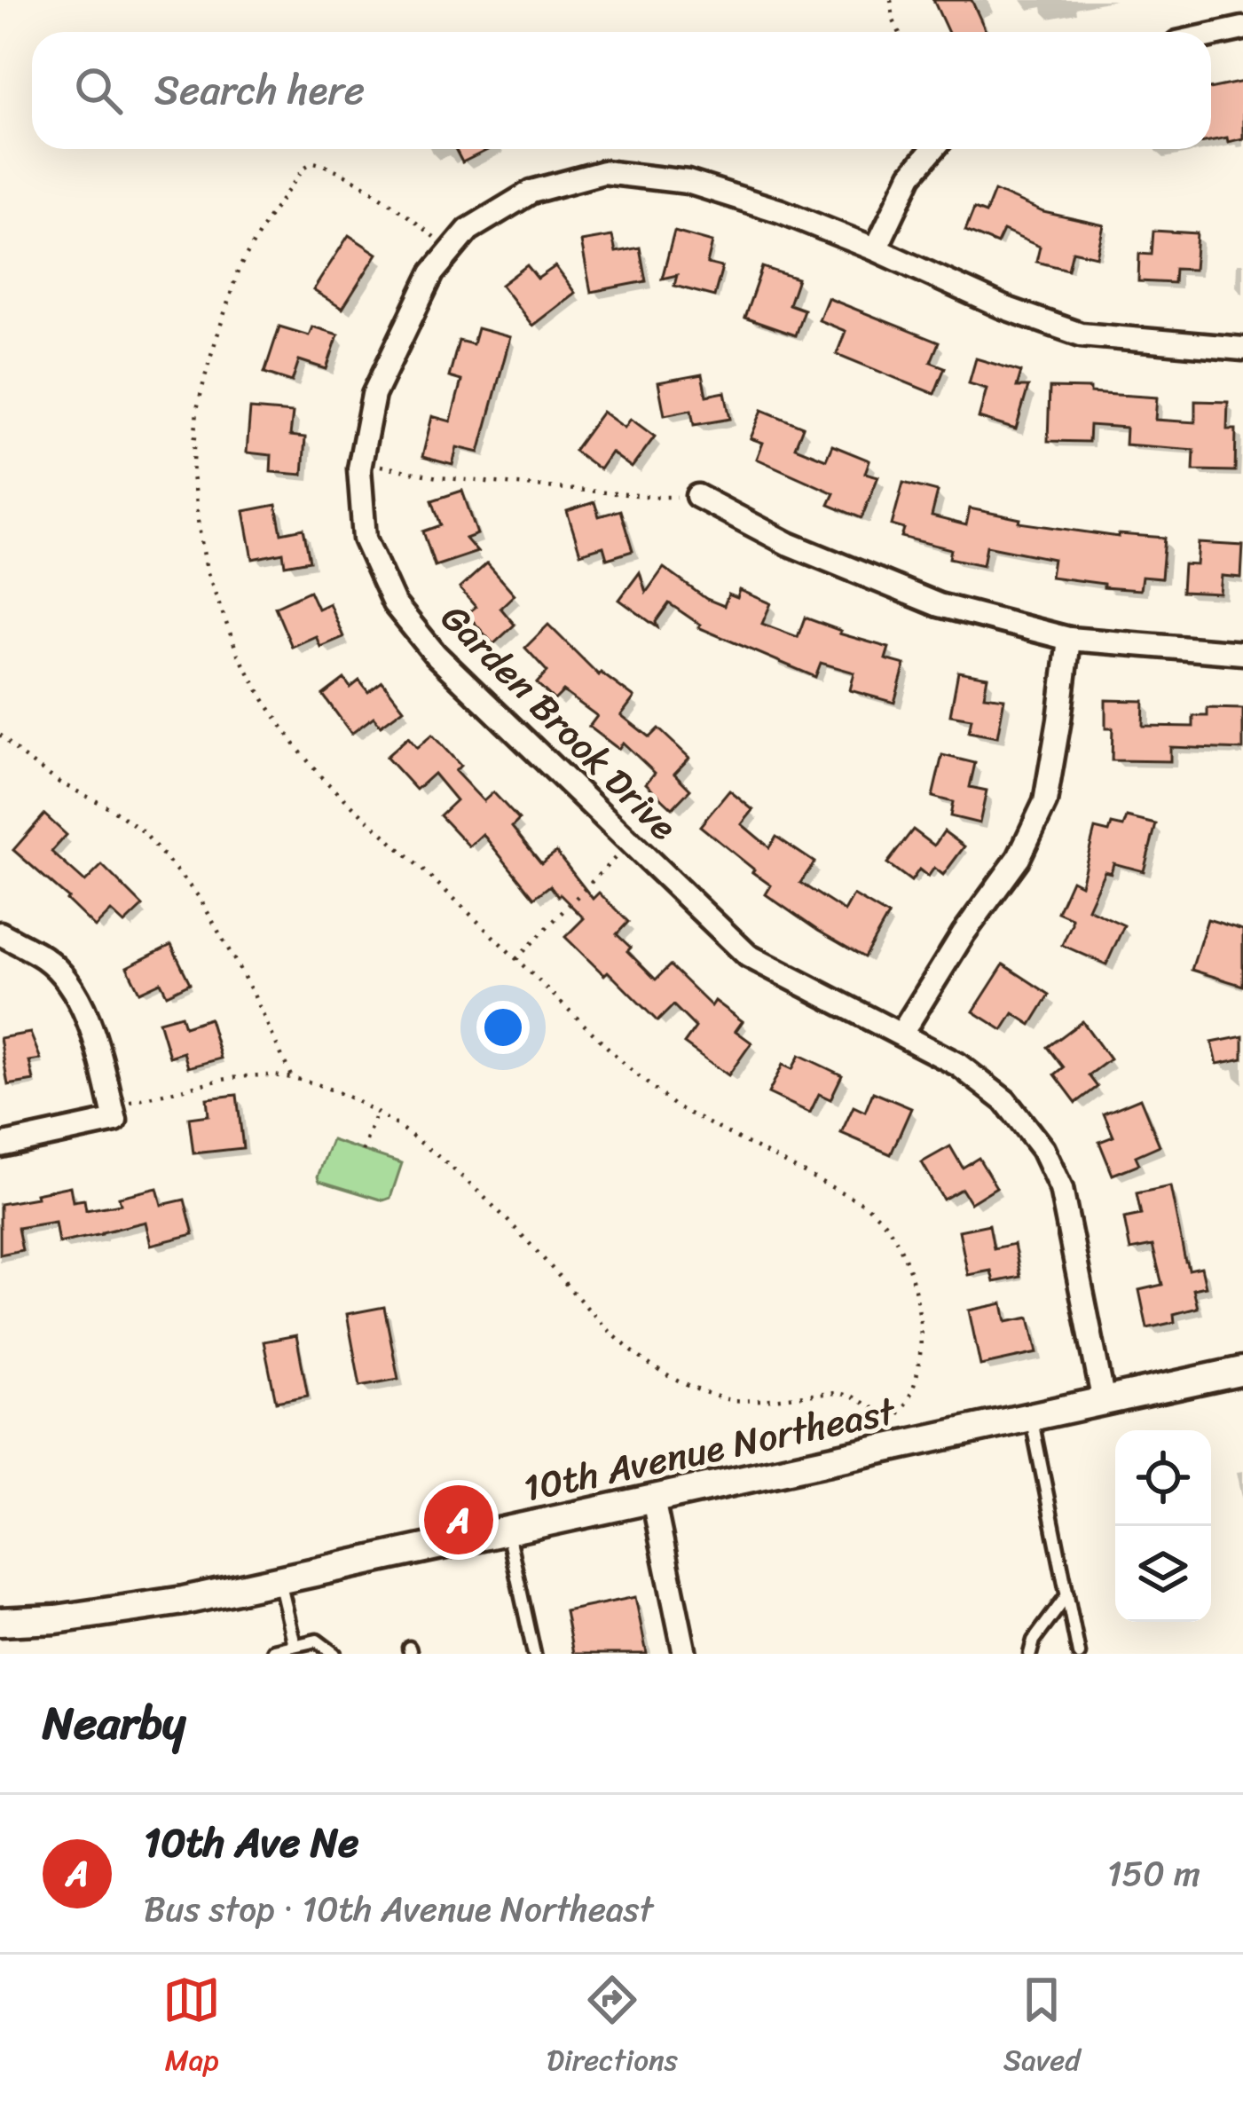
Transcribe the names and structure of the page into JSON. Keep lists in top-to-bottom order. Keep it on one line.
{"streets":{"street":["Garden Brook Drive","10th Avenue Northeast"]},"crossings":[["Garden Brook Drive","10th Avenue Northeast"]],"page":{"search":"Search here","pins":"A","heading":"Nearby","list":[{"mark":"A","name":"10th Ave Ne","note":"Bus stop · 10th Avenue Northeast","value":"150 m"}],"nav":["Map","Directions","Saved"]}}
